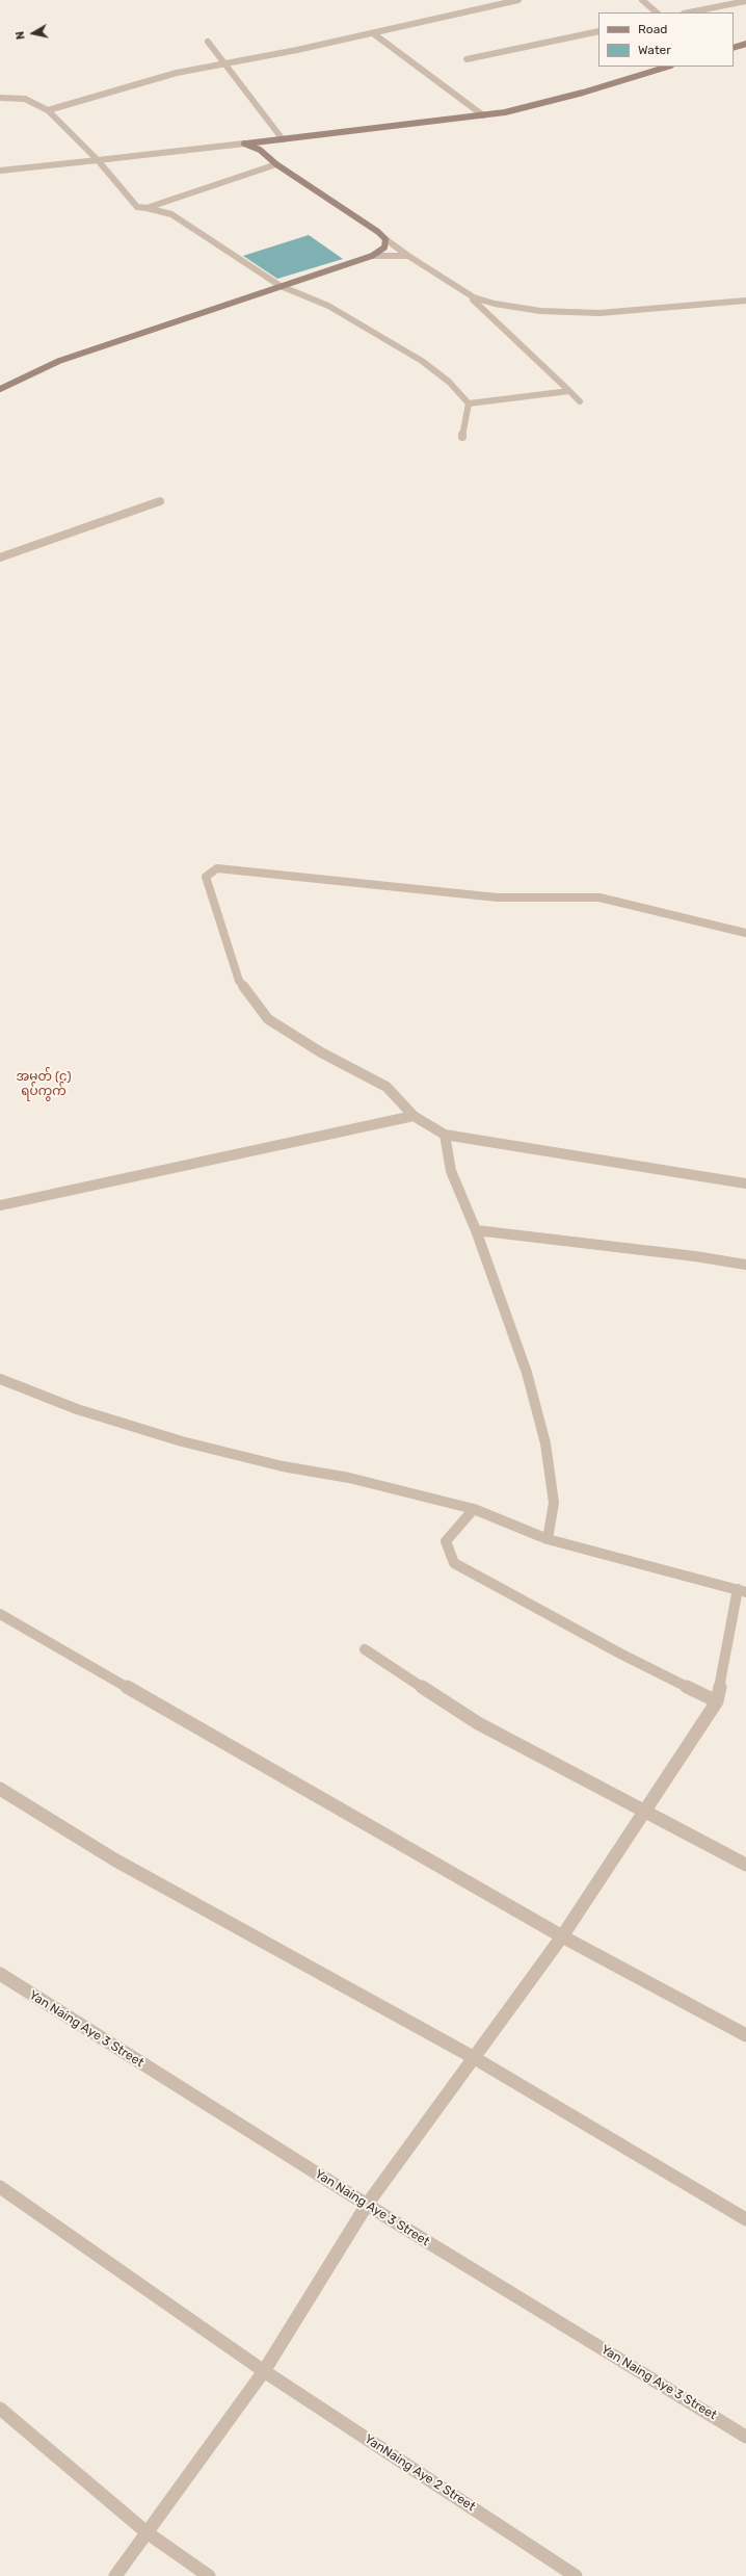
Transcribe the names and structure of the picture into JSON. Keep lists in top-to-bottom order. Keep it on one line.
{"streets":{"street":["Yan Naing Aye 3 Street","YanNaing Aye 2 Street"]},"districts":["အမှတ် (၄) ရပ်ကွက်"],"legend":["Road","Water"],"north":"left"}
